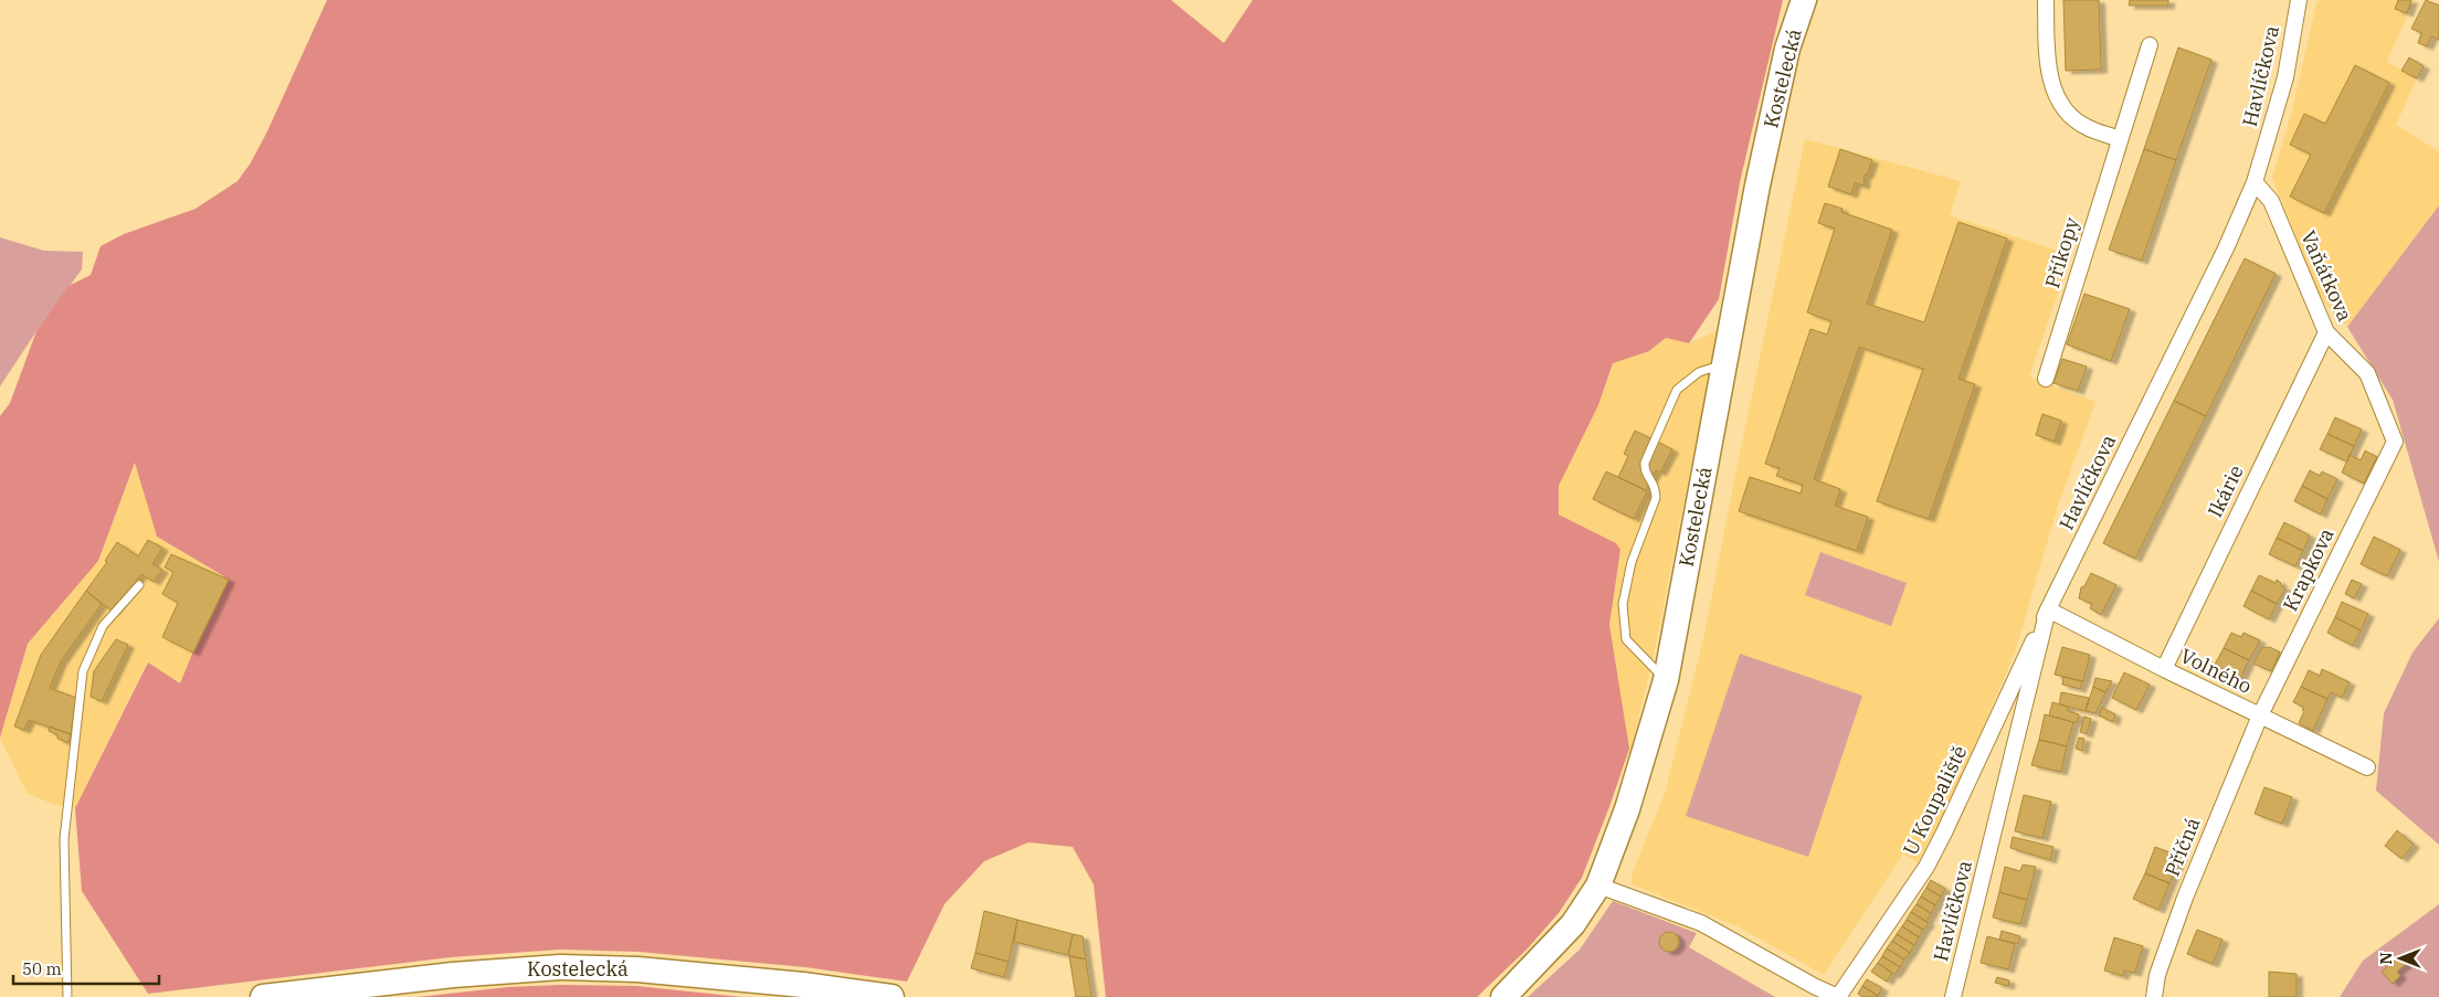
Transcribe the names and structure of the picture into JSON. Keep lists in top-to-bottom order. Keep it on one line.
{"streets":{"main road":["Kostelecká"],"street":["Havlíčkova","Příkopy","Vaňátkova","Ikárie","Krapkova","Volného","U Koupaliště","Příčná"]},"crossings":[["Havlíčkova","Vaňátkova"],["Havlíčkova","Volného"],["Havlíčkova","U Koupaliště"],["Vaňátkova","Ikárie"],["Vaňátkova","Krapkova"],["Ikárie","Volného"],["Krapkova","Volného"],["Krapkova","Příčná"],["Volného","U Koupaliště"],["Volného","Příčná"]],"scale_bar":"50 m","north":"left"}
